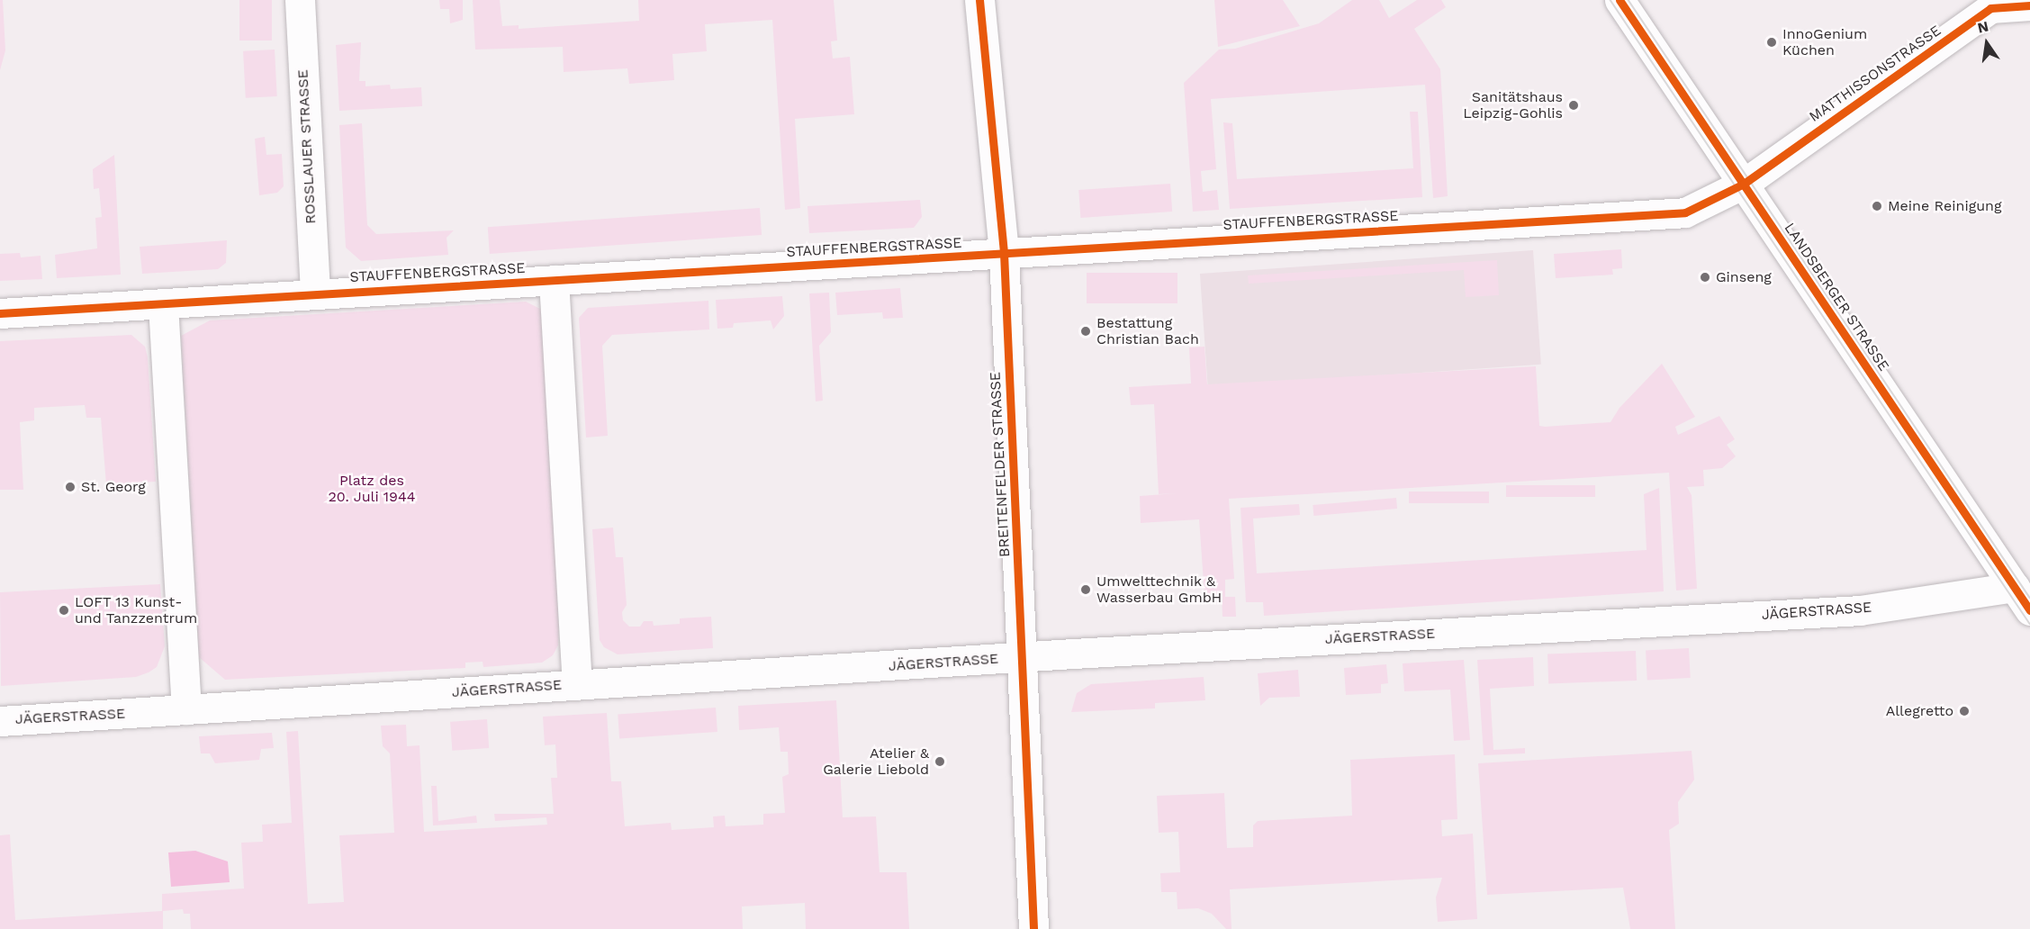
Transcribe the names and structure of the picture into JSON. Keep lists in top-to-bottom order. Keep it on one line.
{"streets":{"street":["MATTHISSONSTRASSE","ROSSLAUER STRASSE","STAUFFENBERGSTRASSE","LANDSBERGER STRASSE","BREITENFELDER STRASSE","JÄGERSTRASSE"]},"crossings":[["MATTHISSONSTRASSE","STAUFFENBERGSTRASSE"],["MATTHISSONSTRASSE","LANDSBERGER STRASSE"],["ROSSLAUER STRASSE","STAUFFENBERGSTRASSE"],["STAUFFENBERGSTRASSE","LANDSBERGER STRASSE"],["STAUFFENBERGSTRASSE","BREITENFELDER STRASSE"],["LANDSBERGER STRASSE","JÄGERSTRASSE"],["BREITENFELDER STRASSE","JÄGERSTRASSE"]],"parks":["Platz des 20. Juli 1944"],"places":["InnoGenium Küchen","Sanitätshaus Leipzig-Gohlis","Meine Reinigung","Ginseng","Bestattung Christian Bach","St. Georg","Umwelttechnik & Wasserbau GmbH","LOFT 13 Kunst- und Tanzzentrum","Allegretto","Atelier & Galerie Liebold"],"north":"top"}
